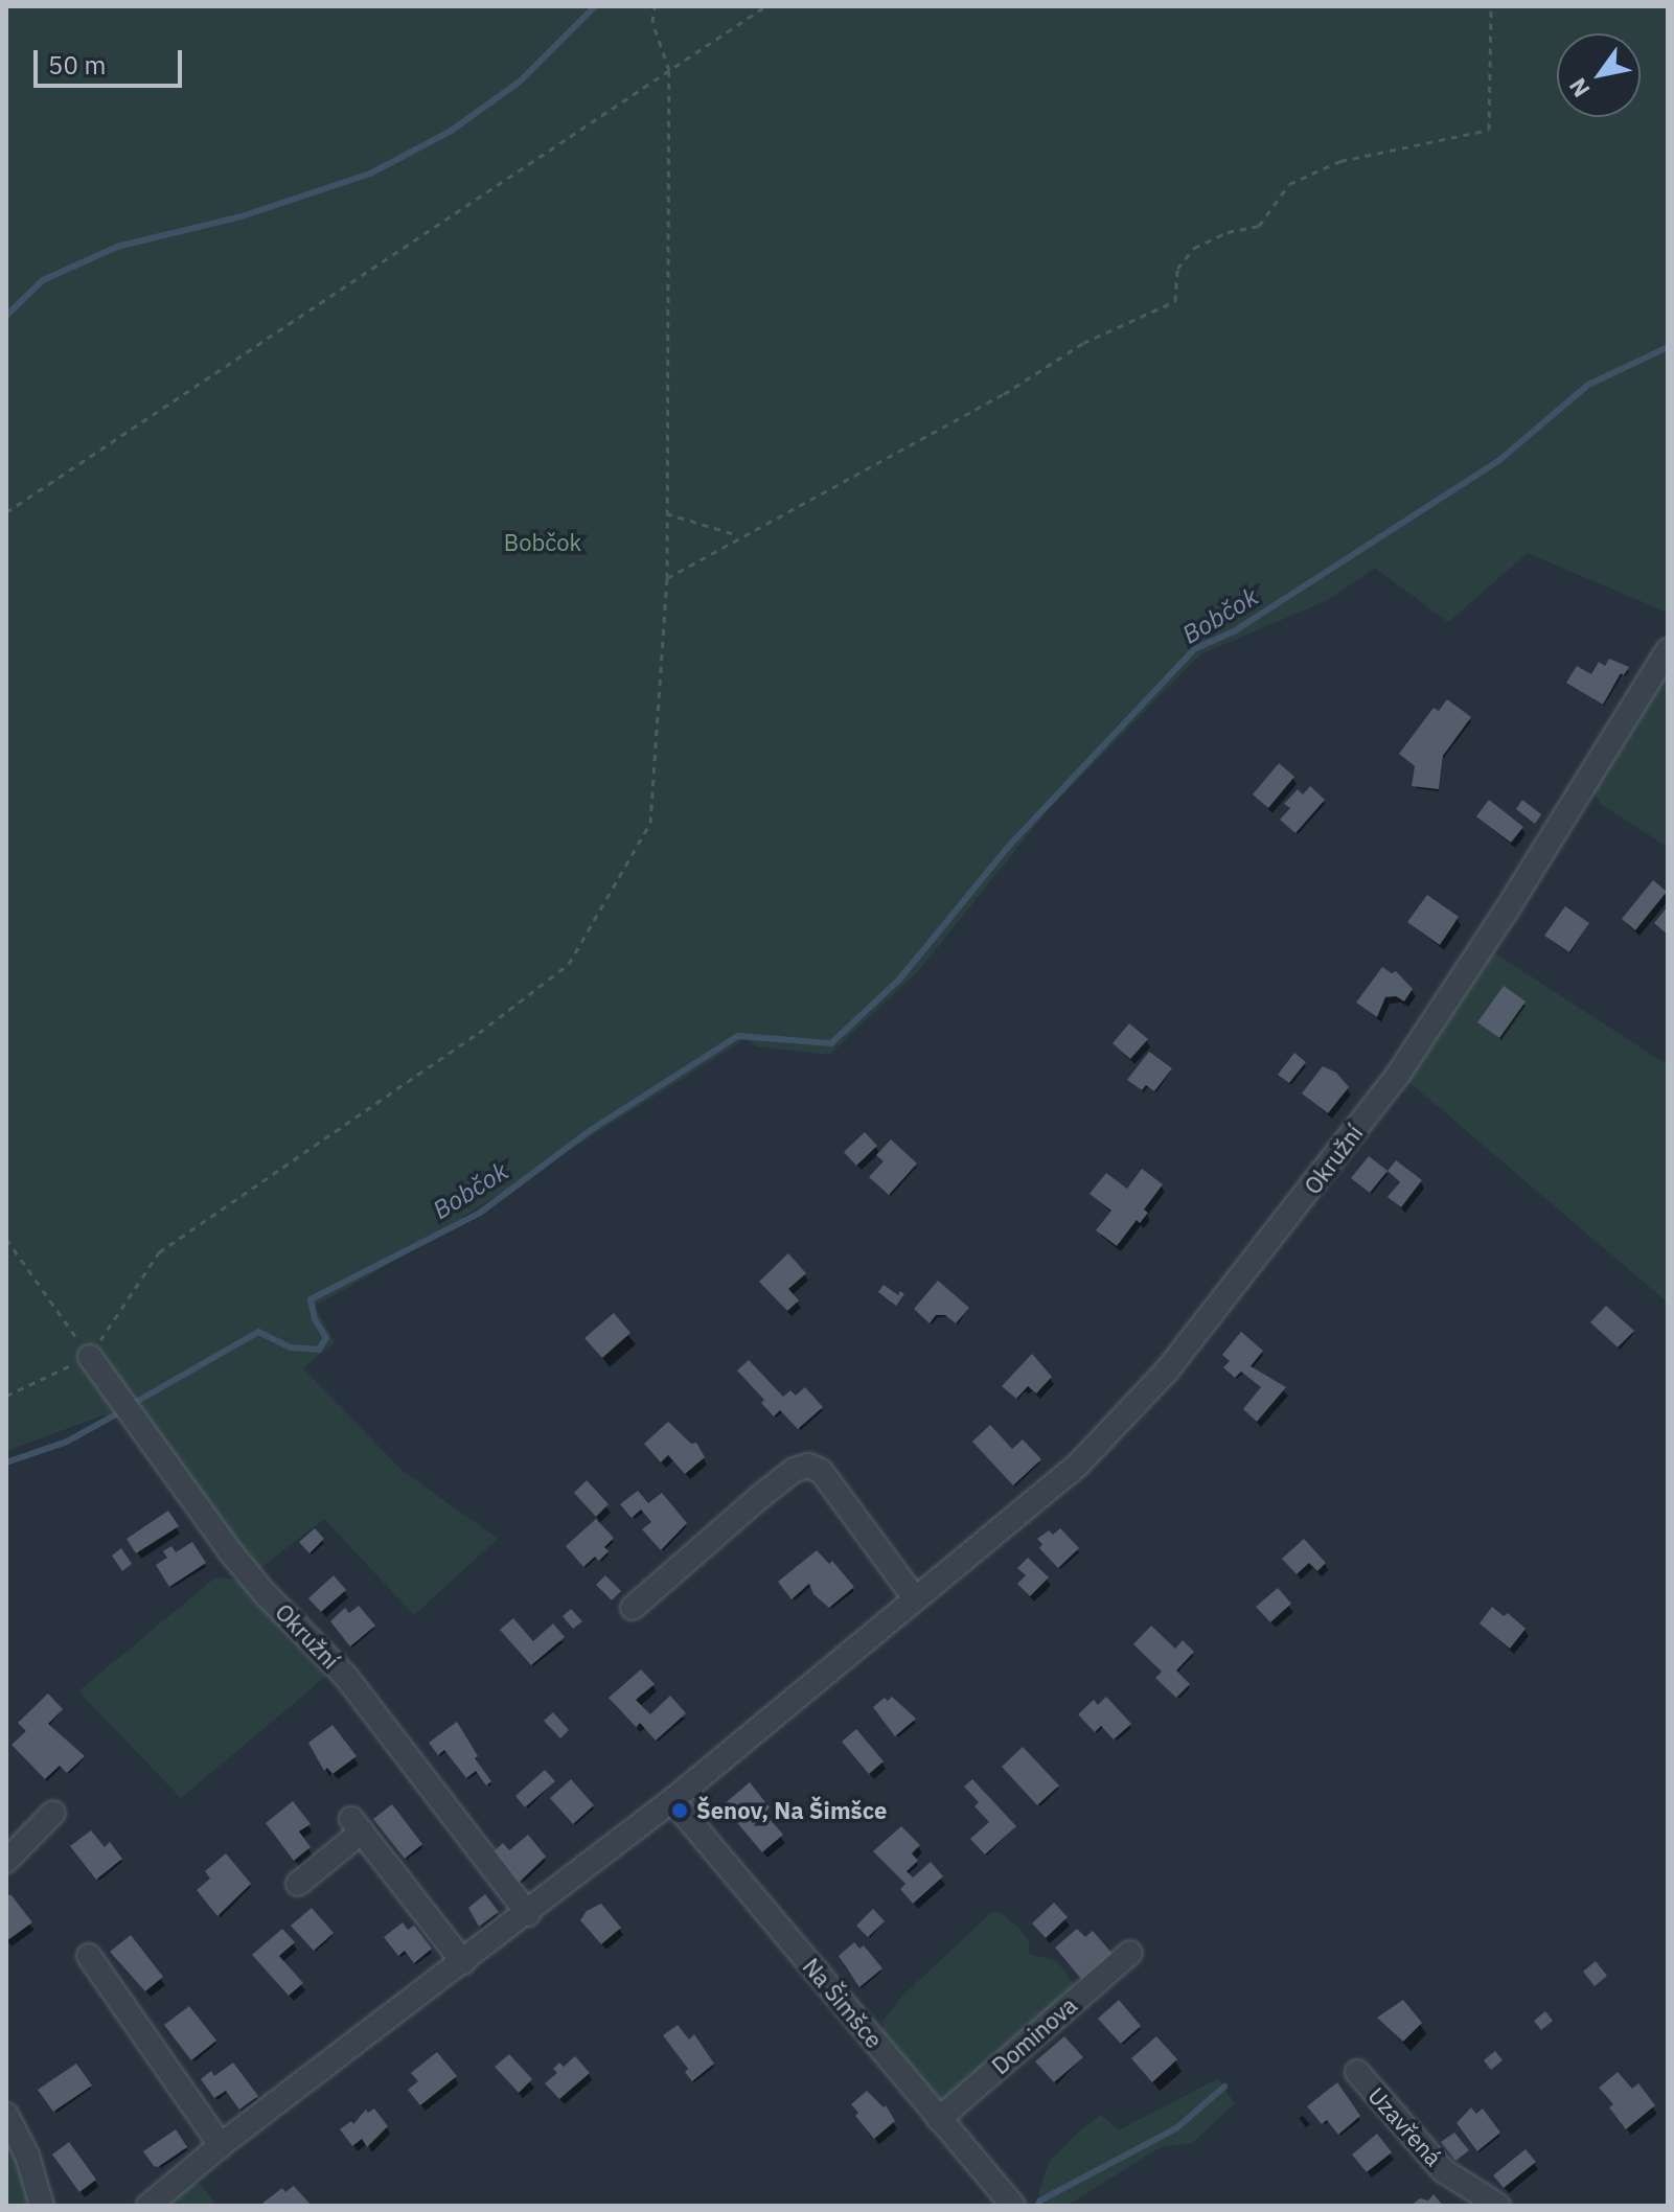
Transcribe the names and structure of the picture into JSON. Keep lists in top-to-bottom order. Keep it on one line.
{"streets":{"street":["Okružní","Na Šimšce","Dominova","Uzavřená"]},"crossings":[["Okružní","Na Šimšce"],["Na Šimšce","Dominova"]],"water":["Bobčok"],"parks":["Bobčok"],"places":["Šenov, Na Šimšce"],"scale_bar":"50 m","north":"bottom left"}
